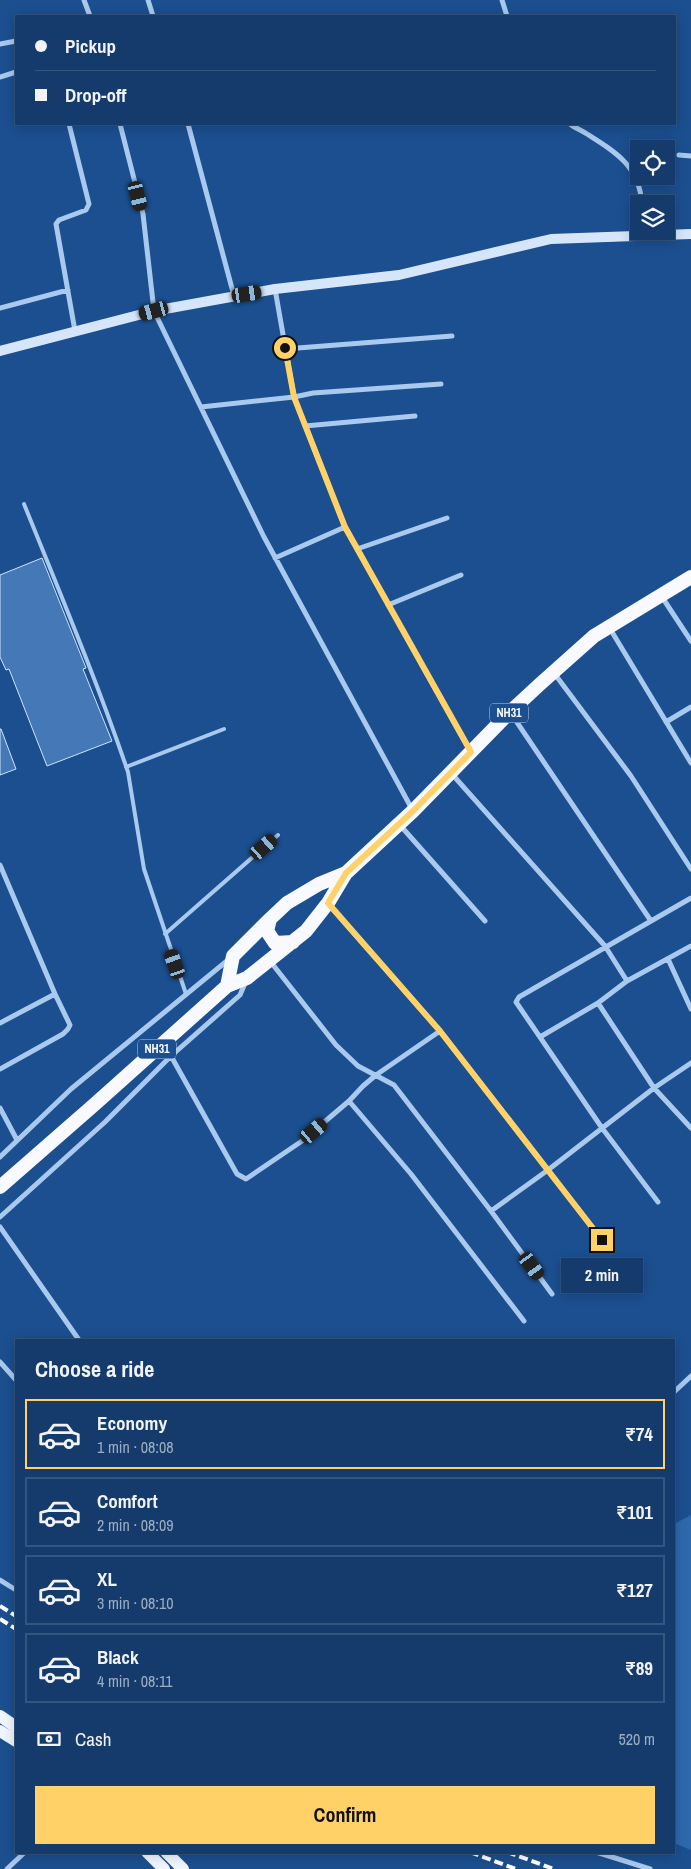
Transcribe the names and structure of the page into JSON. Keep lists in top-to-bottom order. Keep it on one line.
{"streets":{"highway":["NH31"]},"page":{"banner":["Pickup","Drop-off"],"bubble":"2 min","heading":"Choose a ride","list":[{"name":"Economy","note":"1 min · 08:08","value":"₹74"},{"name":"Comfort","note":"2 min · 08:09","value":"₹101"},{"name":"XL","note":"3 min · 08:10","value":"₹127"},{"name":"Black","note":"4 min · 08:11","value":"₹89"}],"pay":["Cash","520 m"],"buttons":"Confirm"}}
